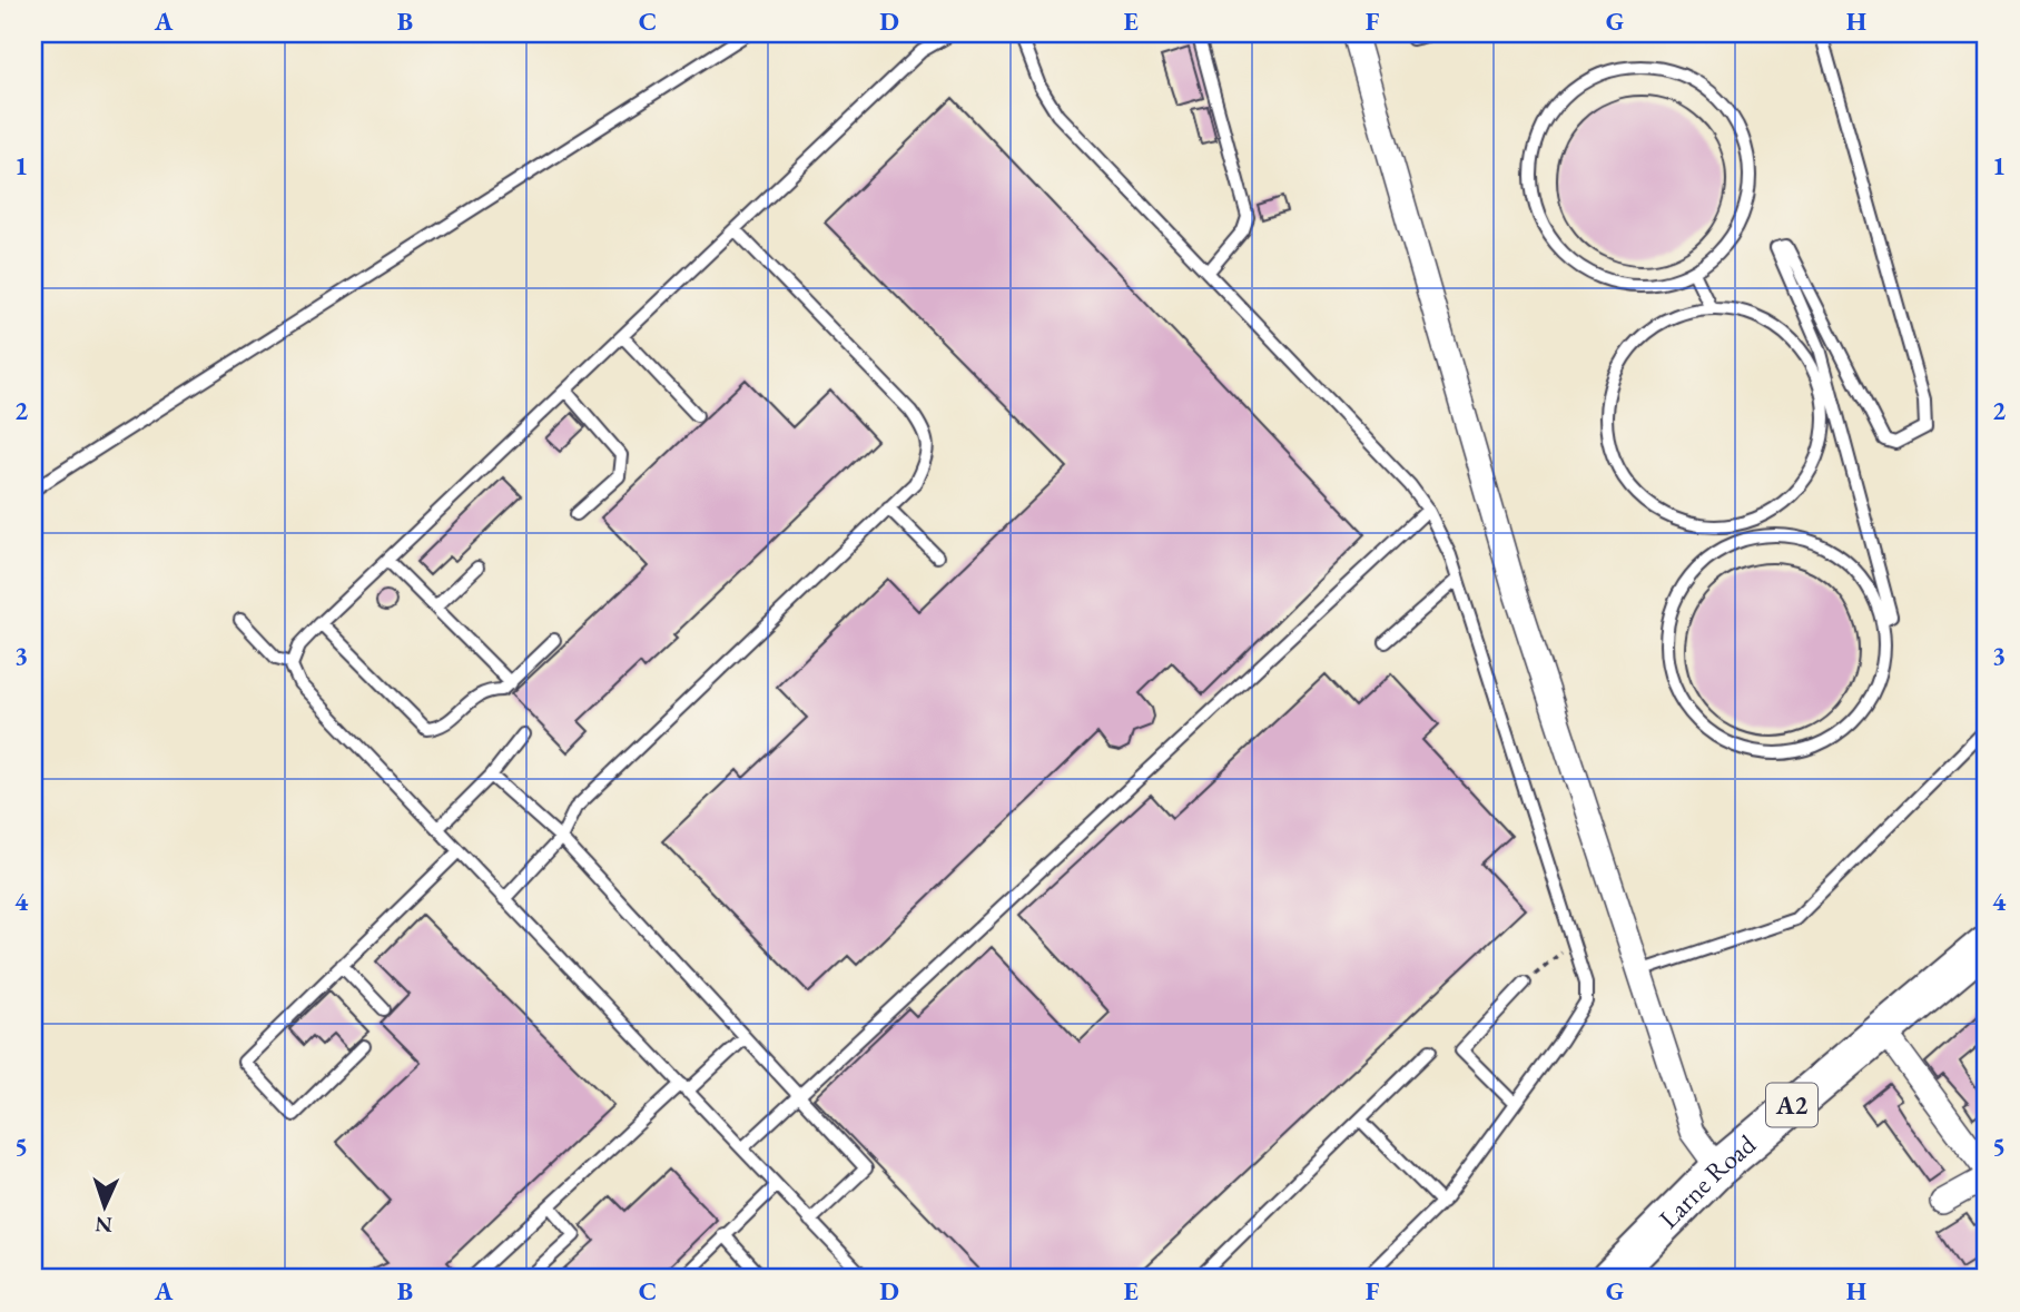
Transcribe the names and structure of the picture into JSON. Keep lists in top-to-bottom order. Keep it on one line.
{"streets":{"main road":["A2","Larne Road"]},"north":"bottom","grid":{"columns":["A","B","C","D","E","F","G","H"],"rows":["1","2","3","4","5"]}}
